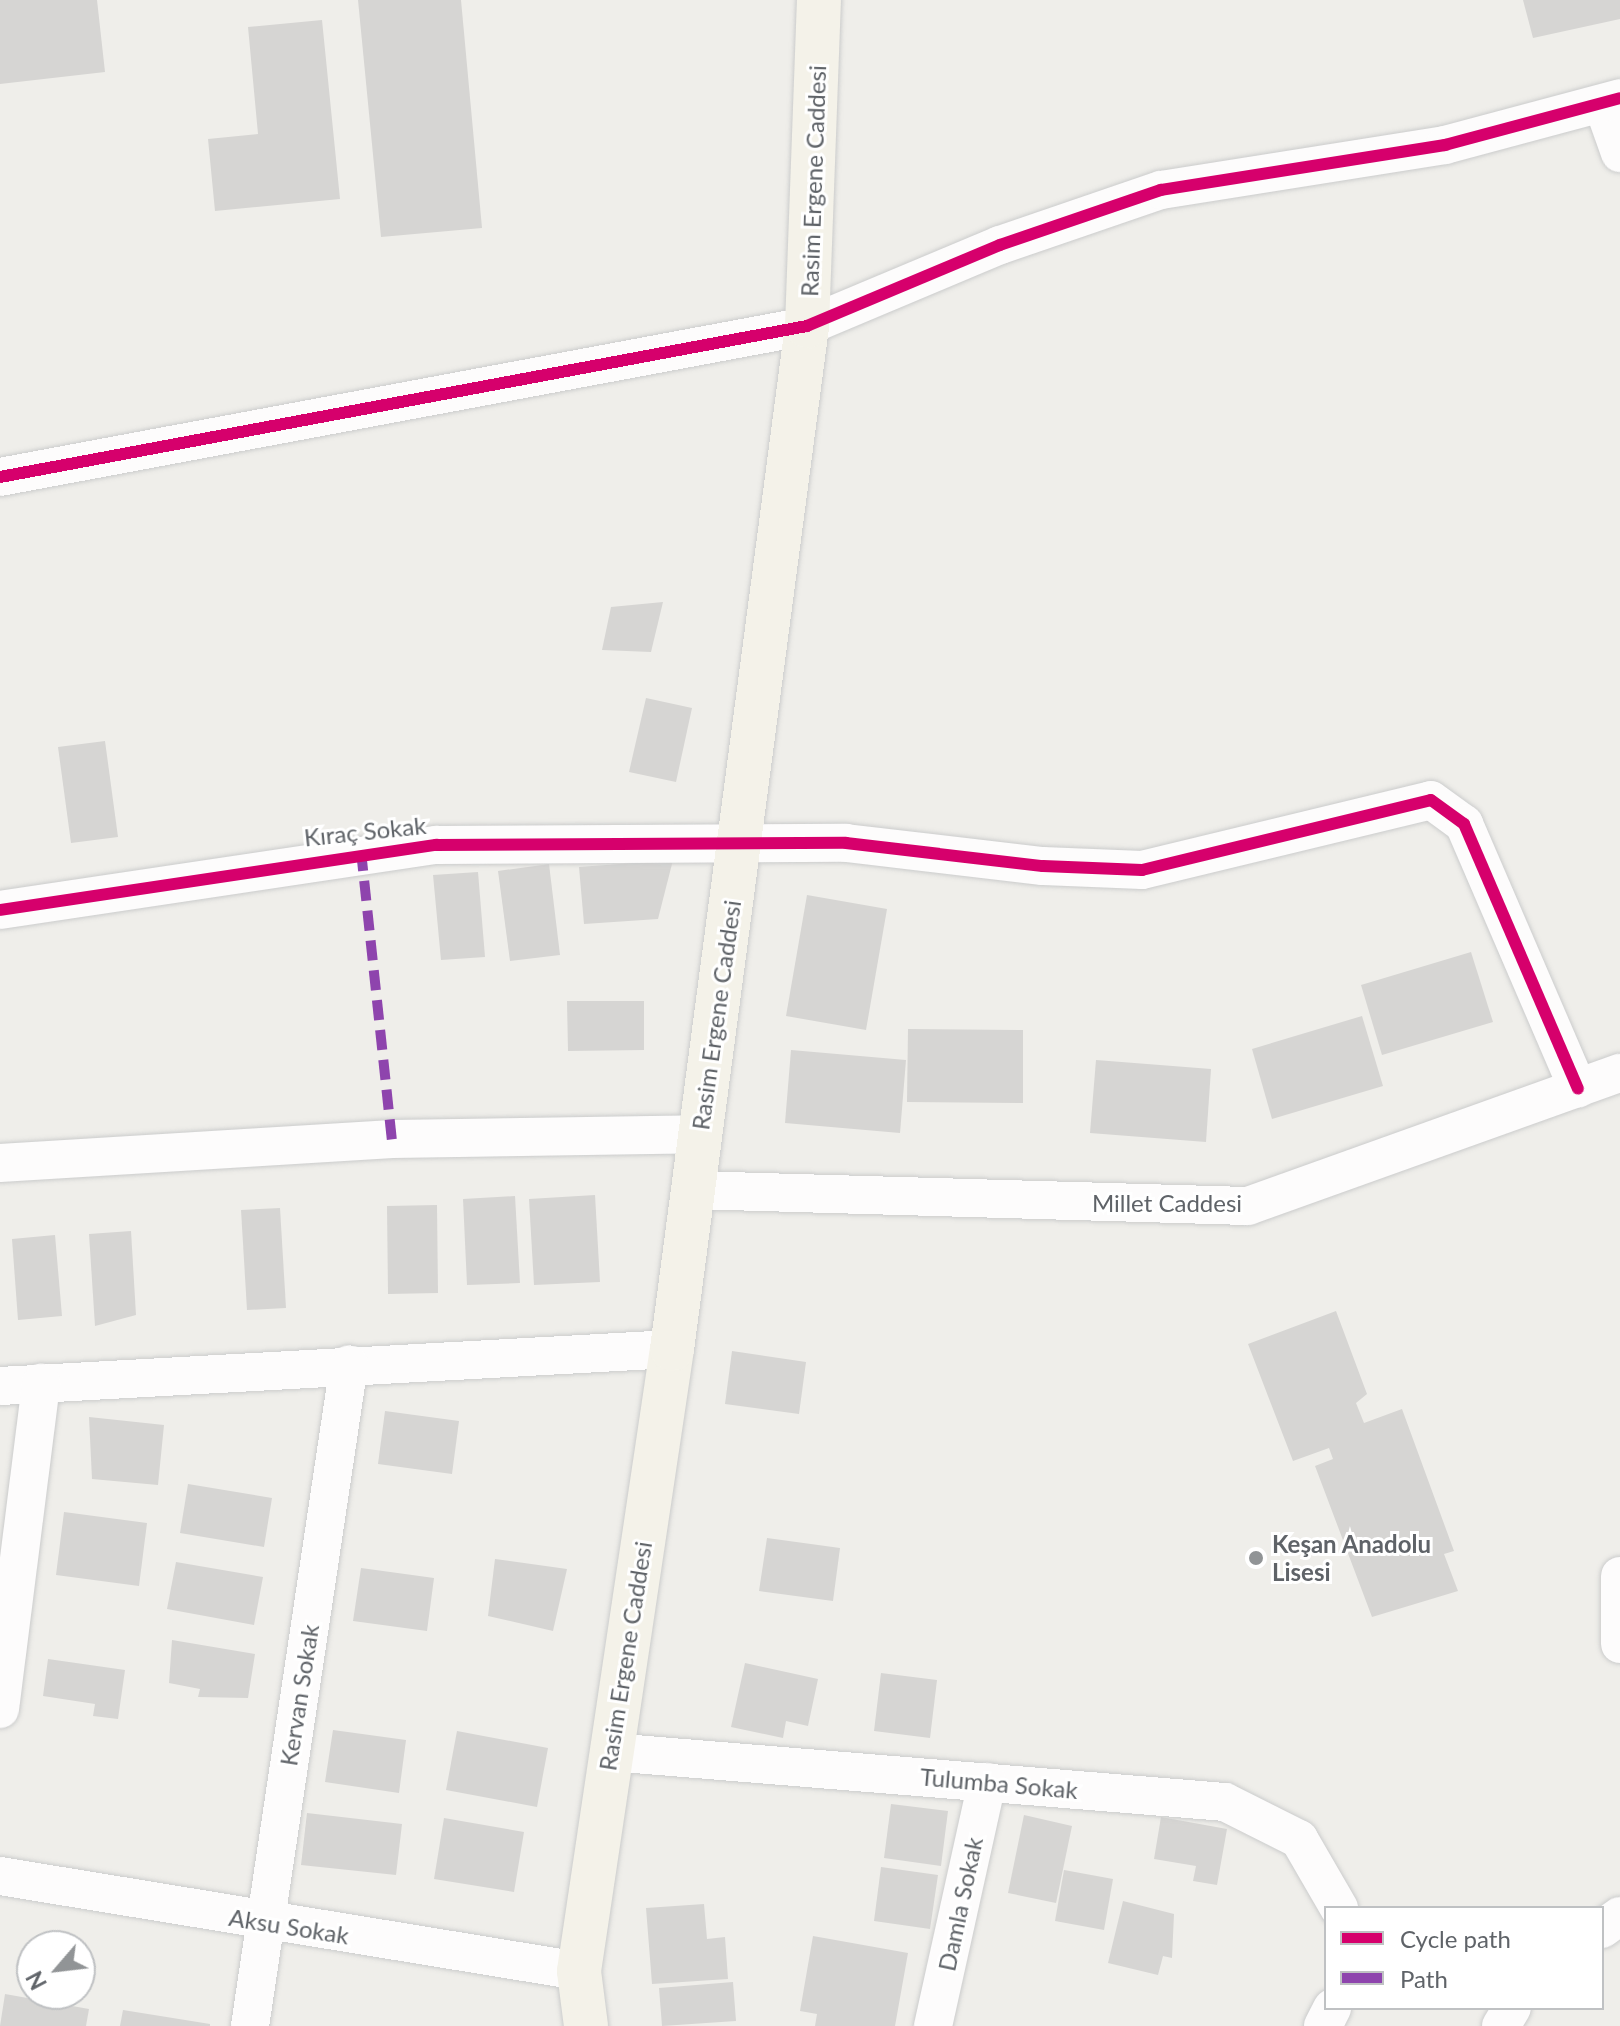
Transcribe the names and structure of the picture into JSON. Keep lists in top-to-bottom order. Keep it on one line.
{"streets":{"main road":["Rasim Ergene Caddesi"],"street":["Kıraç Sokak","Millet Caddesi","Kervan Sokak","Tulumba Sokak","Damla Sokak","Aksu Sokak"]},"crossings":[["Rasim Ergene Caddesi","Kıraç Sokak"],["Rasim Ergene Caddesi","Millet Caddesi"],["Rasim Ergene Caddesi","Tulumba Sokak"],["Rasim Ergene Caddesi","Aksu Sokak"],["Kıraç Sokak","Millet Caddesi"],["Kervan Sokak","Aksu Sokak"],["Tulumba Sokak","Damla Sokak"]],"places":["Keşan Anadolu Lisesi"],"legend":["Cycle path","Path"],"north":"bottom left"}
